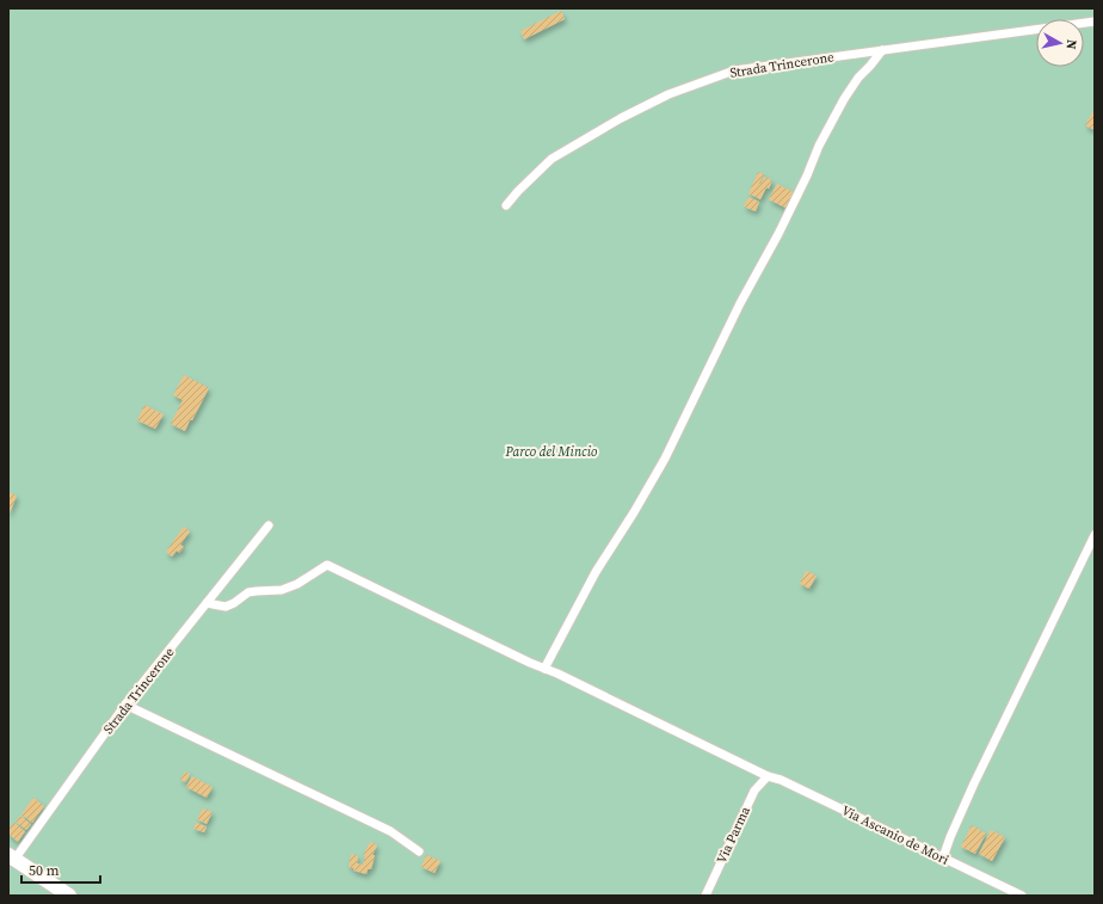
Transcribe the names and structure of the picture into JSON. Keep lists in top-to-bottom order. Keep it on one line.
{"streets":{"street":["Strada Trincerone","Via Parma","Via Ascanio de Mori"]},"crossings":[["Strada Trincerone","Via Ascanio de Mori"],["Via Parma","Via Ascanio de Mori"]],"parks":["Parco del Mincio"],"scale_bar":"50 m","north":"right"}
